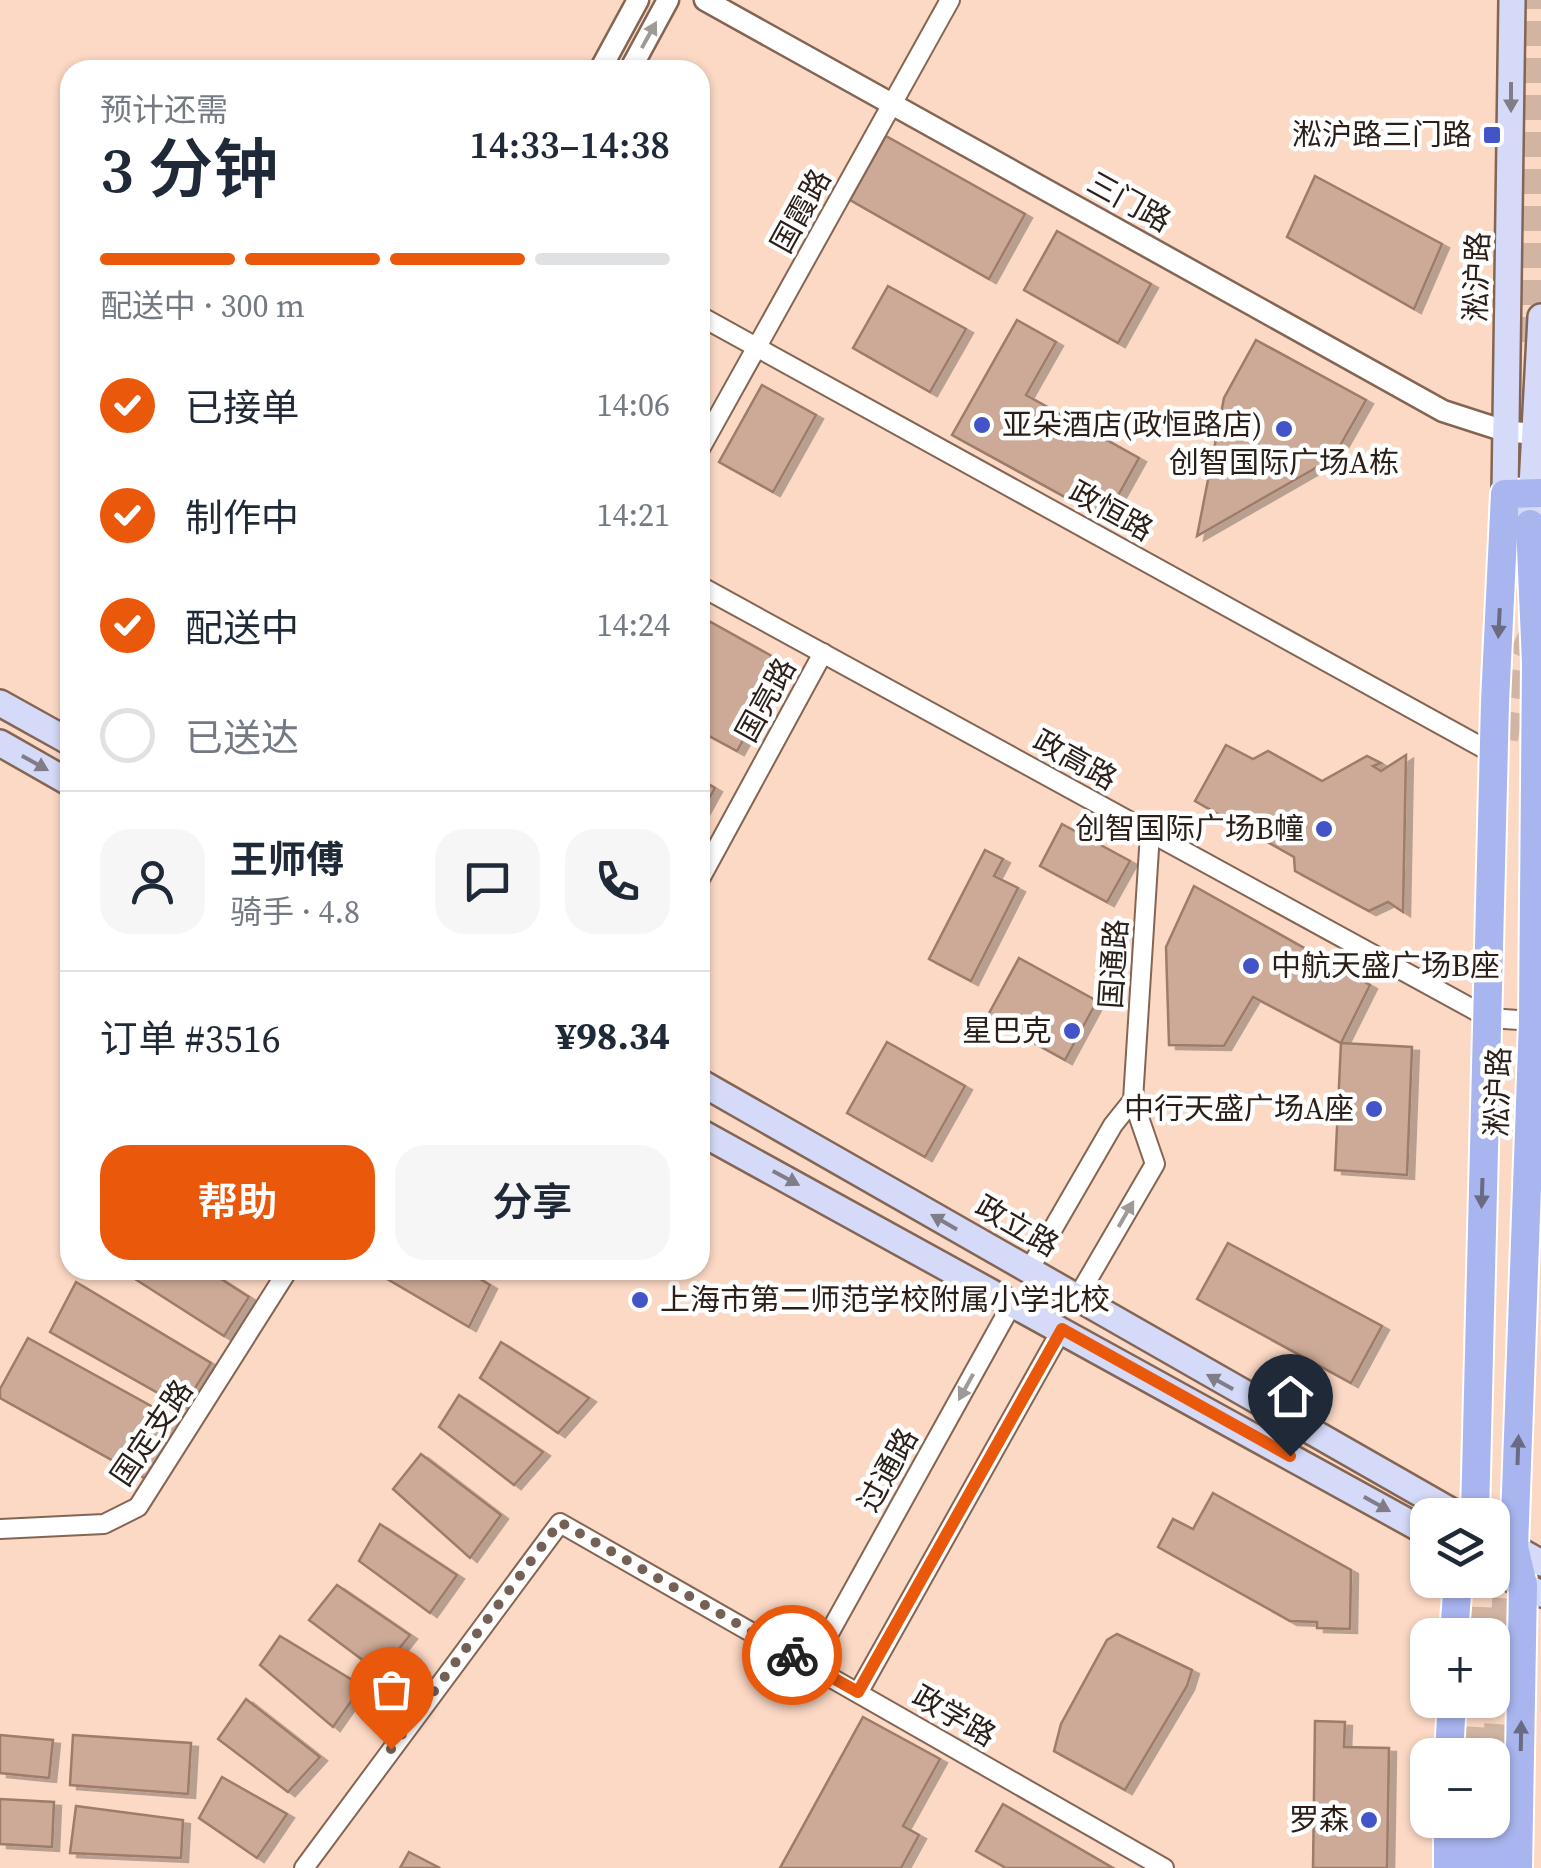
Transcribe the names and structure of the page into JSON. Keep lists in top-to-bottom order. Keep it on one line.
{"streets":{"main road":["淞沪路","政立路"],"street":["三门路","国霞路","政恒路","国亮路","政高路","国通路","国定支路","过通路","政学路"]},"crossings":[["三门路","国霞路"],["三门路","淞沪路"],["国霞路","政恒路"],["淞沪路","政恒路"],["淞沪路","政高路"],["国亮路","政高路"],["政高路","国通路"],["国通路","政立路"],["过通路","政学路"]],"places":{"transit":["淞沪路三门路"],"other":["亚朵酒店(政恒路店)","创智国际广场A栋","创智国际广场B幢","中航天盛广场B座","星巴克","中行天盛广场A座","上海市第二师范学校附属小学北校","罗森"]},"page":{"heading":["3 分钟","预计还需","14:33–14:38"],"panel":["王师傅","骑手 · 4.8","订单 #3516","¥98.34"],"bar":"配送中 · 300 m","list":[["已接单","14:06"],["制作中","14:21"],["配送中","14:24"],"已送达"],"buttons":["帮助","分享"],"map_buttons":["+","−"]}}
